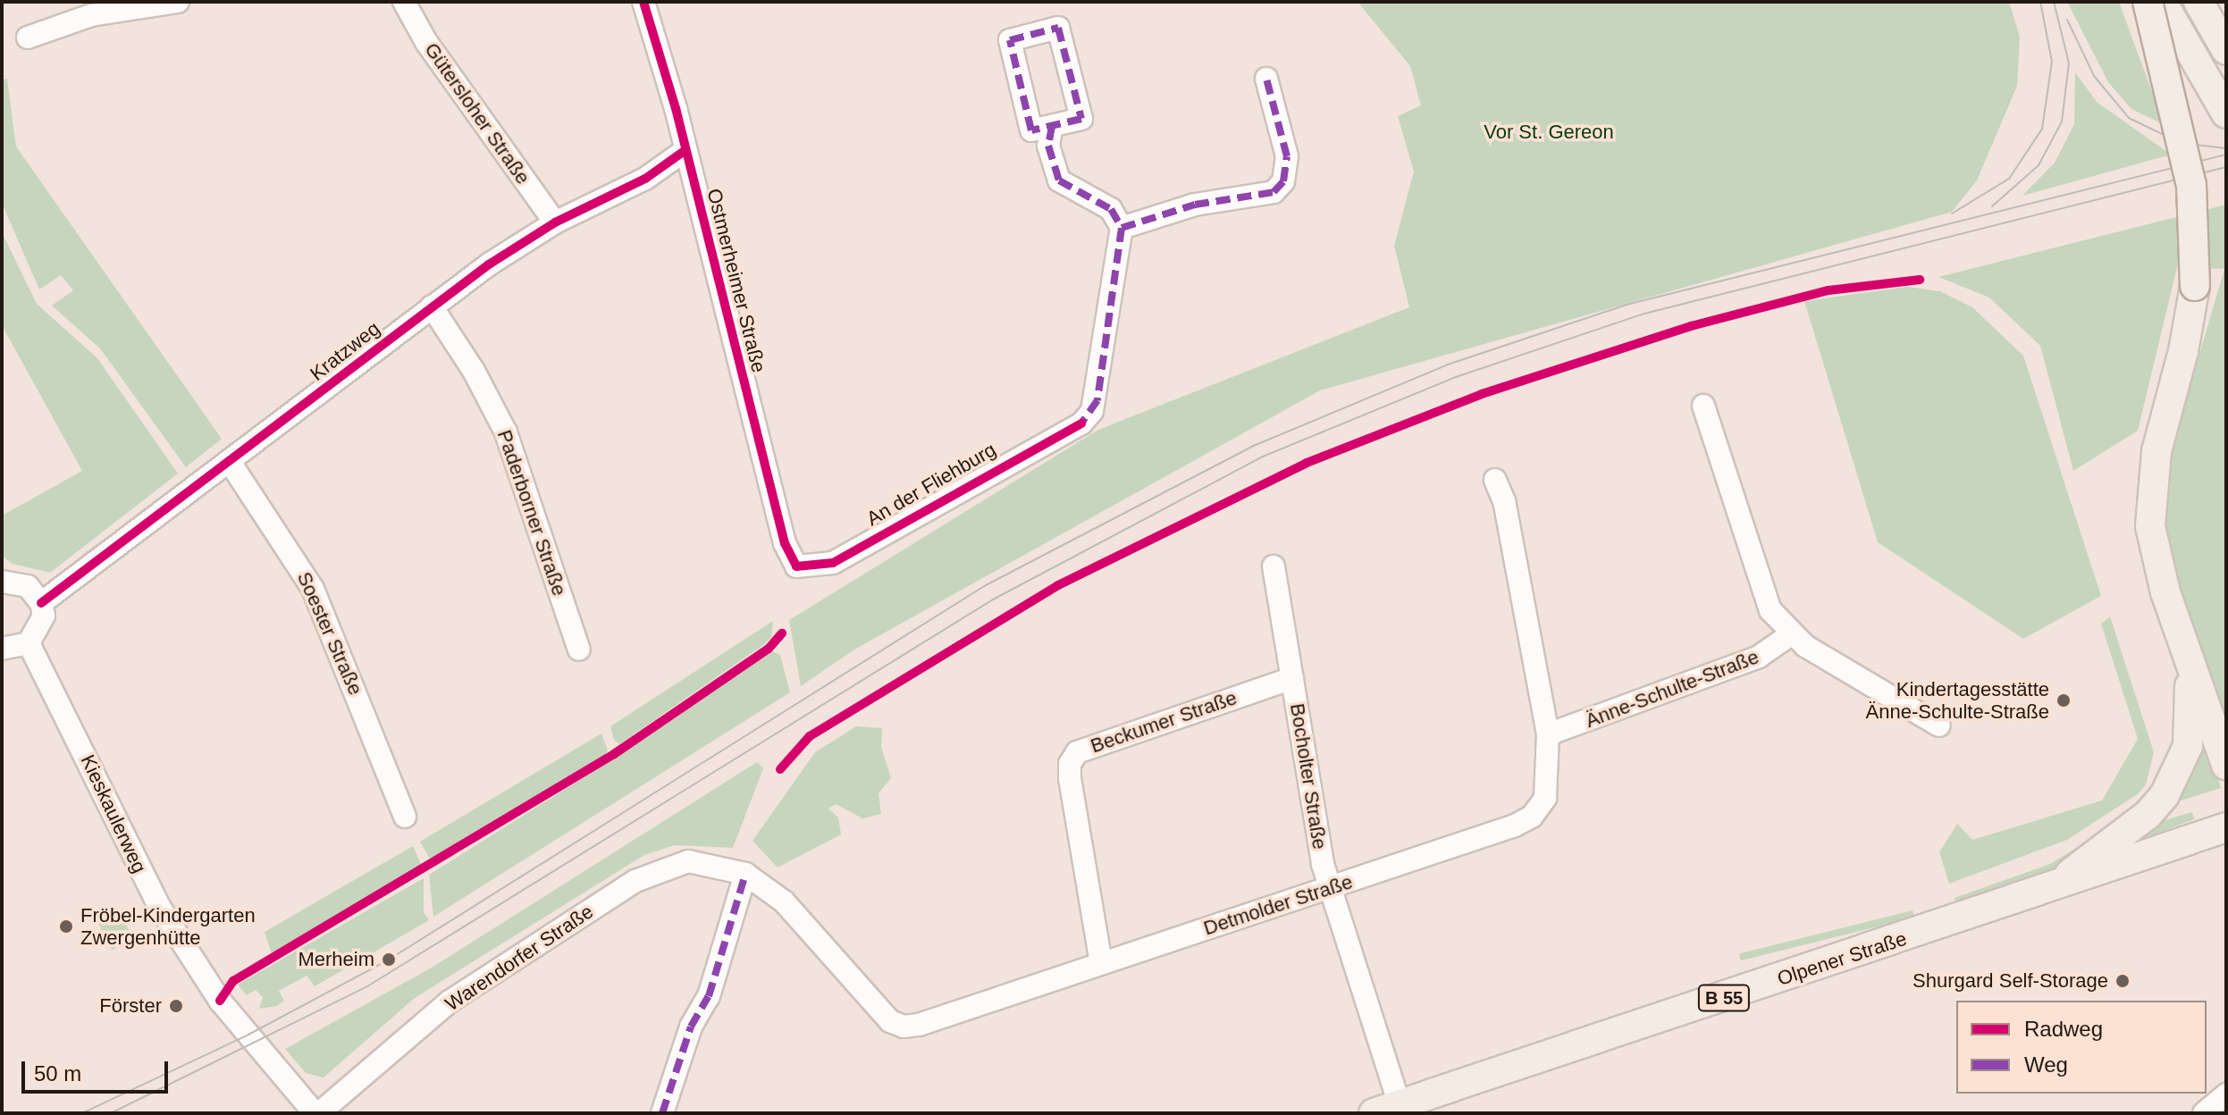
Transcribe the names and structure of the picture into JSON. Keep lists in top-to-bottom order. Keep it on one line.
{"streets":{"main road":["Olpener Straße","B 55"],"street":["Gütersloher Straße","Ostmerheimer Straße","Kratzweg","An der Fliehburg","Paderborner Straße","Soester Straße","Änne-Schulte-Straße","Beckumer Straße","Bocholter Straße","Kieskaulerweg","Detmolder Straße","Warendorfer Straße"]},"crossings":[["Gütersloher Straße","Kratzweg"],["Ostmerheimer Straße","Kratzweg"],["Ostmerheimer Straße","An der Fliehburg"],["Kratzweg","Paderborner Straße"],["Kratzweg","Soester Straße"],["Änne-Schulte-Straße","Detmolder Straße"],["Beckumer Straße","Bocholter Straße"],["Beckumer Straße","Detmolder Straße"],["Bocholter Straße","Detmolder Straße"],["Bocholter Straße","Olpener Straße"],["Kieskaulerweg","Warendorfer Straße"],["Detmolder Straße","Warendorfer Straße"],["Olpener Straße","B 55"]],"parks":["Vor St. Gereon"],"places":["Kindertagesstätte Änne-Schulte-Straße","Fröbel-Kindergarten Zwergenhütte","Merheim","Shurgard Self-Storage","Förster"],"legend":["Radweg","Weg"],"scale_bar":"50 m"}
